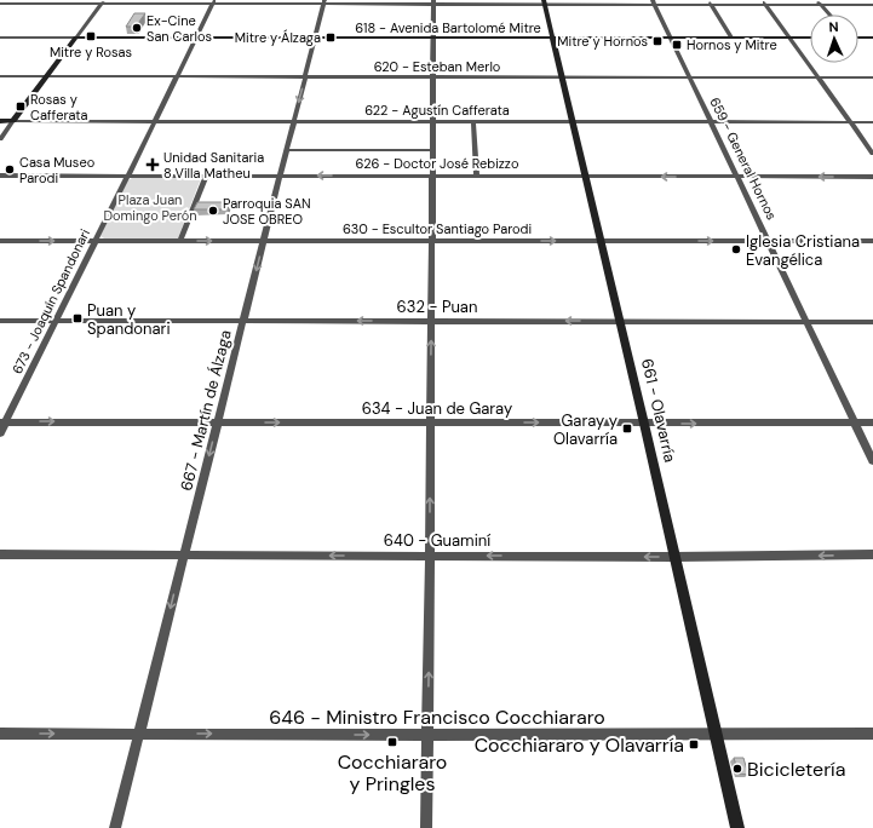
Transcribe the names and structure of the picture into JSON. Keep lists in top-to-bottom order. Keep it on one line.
{"streets":{"main road":["618 - Avenida Bartolomé Mitre","622 - Agustín Cafferata","661 - Olavarría"],"street":["620 - Esteban Merlo","659 - General Hornos","626 - Doctor José Rebizzo","630 - Escultor Santiago Parodi","673 - Joaquín Spandonari","632 - Puan","634 - Juan de Garay","667 - Martín de Álzaga","640 - Guaminí","646 - Ministro Francisco Cocchiararo"]},"crossings":[["618 - Avenida Bartolomé Mitre","659 - General Hornos"],["618 - Avenida Bartolomé Mitre","673 - Joaquín Spandonari"],["618 - Avenida Bartolomé Mitre","667 - Martín de Álzaga"],["618 - Avenida Bartolomé Mitre","661 - Olavarría"],["620 - Esteban Merlo","659 - General Hornos"],["620 - Esteban Merlo","673 - Joaquín Spandonari"],["620 - Esteban Merlo","667 - Martín de Álzaga"],["620 - Esteban Merlo","661 - Olavarría"],["622 - Agustín Cafferata","659 - General Hornos"],["622 - Agustín Cafferata","673 - Joaquín Spandonari"],["622 - Agustín Cafferata","667 - Martín de Álzaga"],["622 - Agustín Cafferata","661 - Olavarría"],["659 - General Hornos","626 - Doctor José Rebizzo"],["659 - General Hornos","630 - Escultor Santiago Parodi"],["659 - General Hornos","632 - Puan"],["659 - General Hornos","634 - Juan de Garay"],["626 - Doctor José Rebizzo","673 - Joaquín Spandonari"],["626 - Doctor José Rebizzo","667 - Martín de Álzaga"],["626 - Doctor José Rebizzo","661 - Olavarría"],["630 - Escultor Santiago Parodi","673 - Joaquín Spandonari"],["630 - Escultor Santiago Parodi","667 - Martín de Álzaga"],["630 - Escultor Santiago Parodi","661 - Olavarría"],["673 - Joaquín Spandonari","632 - Puan"],["673 - Joaquín Spandonari","634 - Juan de Garay"],["632 - Puan","667 - Martín de Álzaga"],["632 - Puan","661 - Olavarría"],["634 - Juan de Garay","667 - Martín de Álzaga"],["634 - Juan de Garay","661 - Olavarría"],["667 - Martín de Álzaga","640 - Guaminí"],["667 - Martín de Álzaga","646 - Ministro Francisco Cocchiararo"],["661 - Olavarría","640 - Guaminí"],["661 - Olavarría","646 - Ministro Francisco Cocchiararo"]],"one_way":["630 - Escultor Santiago Parodi","632 - Puan","634 - Juan de Garay","667 - Martín de Álzaga","640 - Guaminí","646 - Ministro Francisco Cocchiararo"],"parks":["Plaza Juan Domingo Perón"],"places":{"other":["Ex-Cine San Carlos","Casa Museo Parodi","Parroquia SAN JOSE OBREO","Iglesia Cristiana Evangélica","Bicicletería"],"transit":["Mitre y Rosas","Mitre y Álzaga","Mitre y Hornos","Hornos y Mitre","Rosas y Cafferata","Puan y Spandonari","Garay y Olavarría","Cocchiararo y Pringles","Cocchiararo y Olavarría"],"health":["Unidad Sanitaria 8 Villa Matheu"]},"north":"top"}
